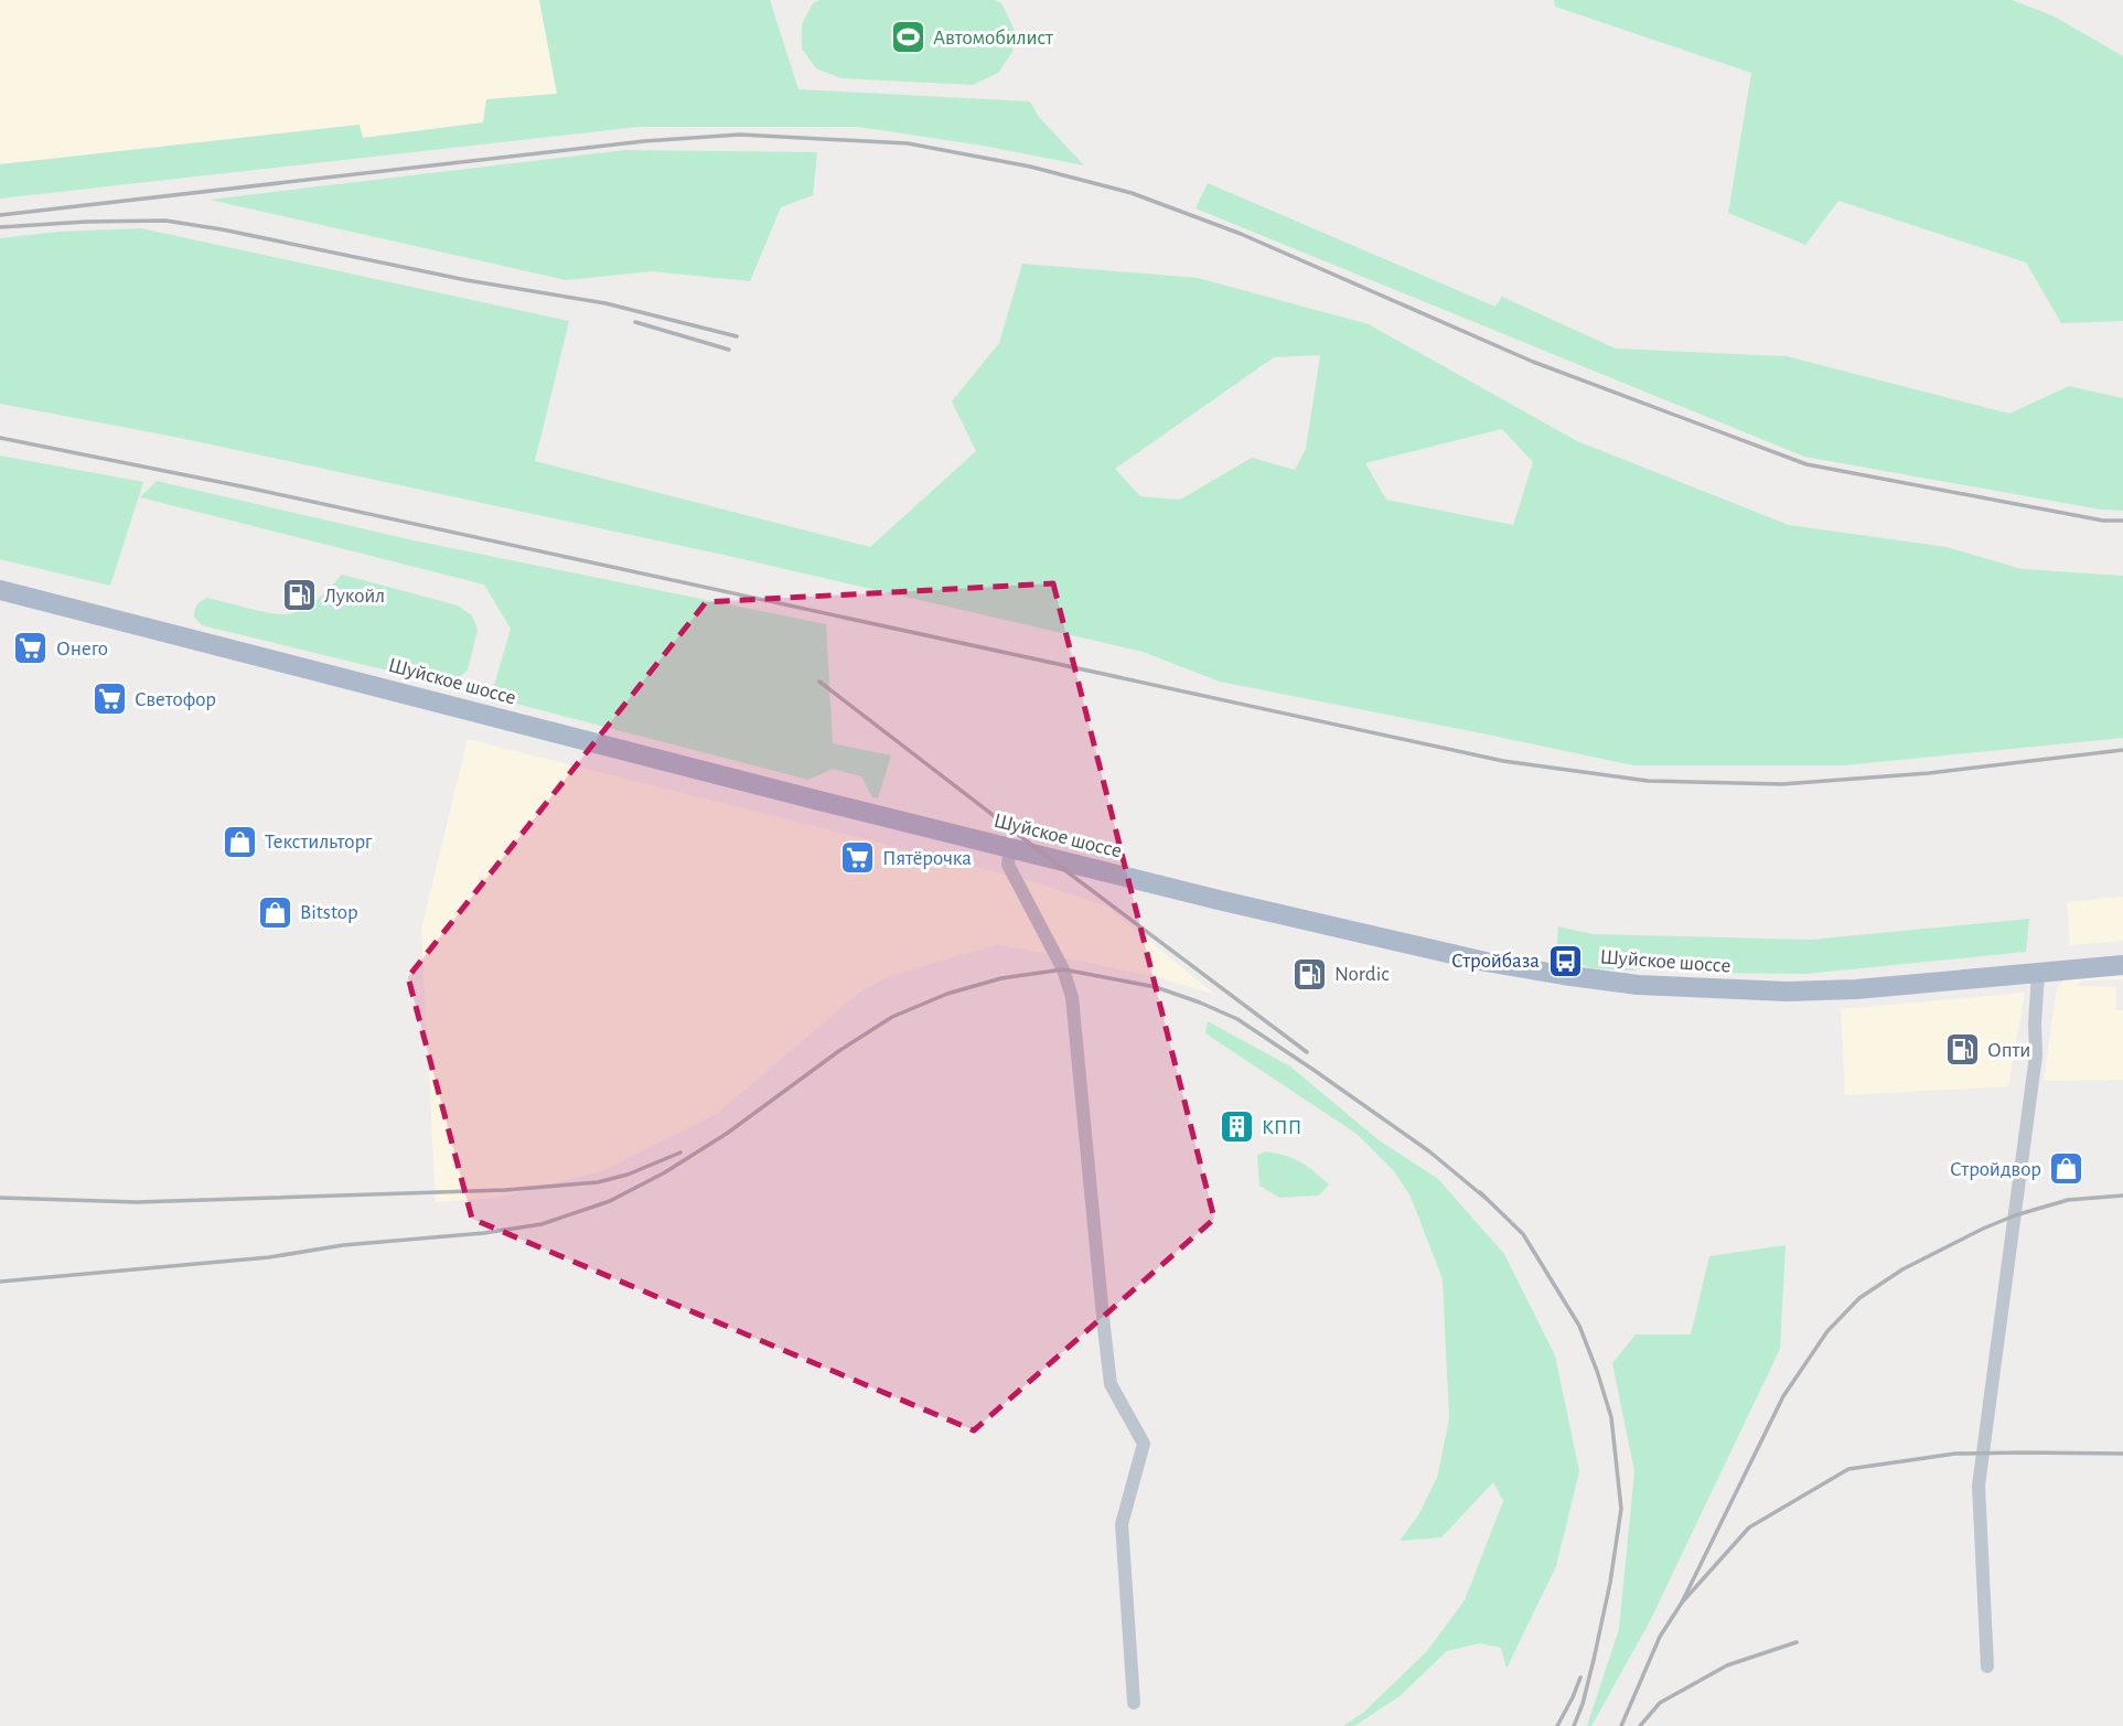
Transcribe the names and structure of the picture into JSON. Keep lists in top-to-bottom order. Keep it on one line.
{"streets":{"main road":["Шуйское шоссе"]},"places":{"sports":["Автомобилист"],"fuel station":["Лукойл","Nordic","Опти"],"supermarket":["Онего","Светофор","Пятёрочка"],"shop":["Текстильторг","Bitstop","Стройдвор"],"bus stop":["Стройбаза"],"building":["КПП"]}}
